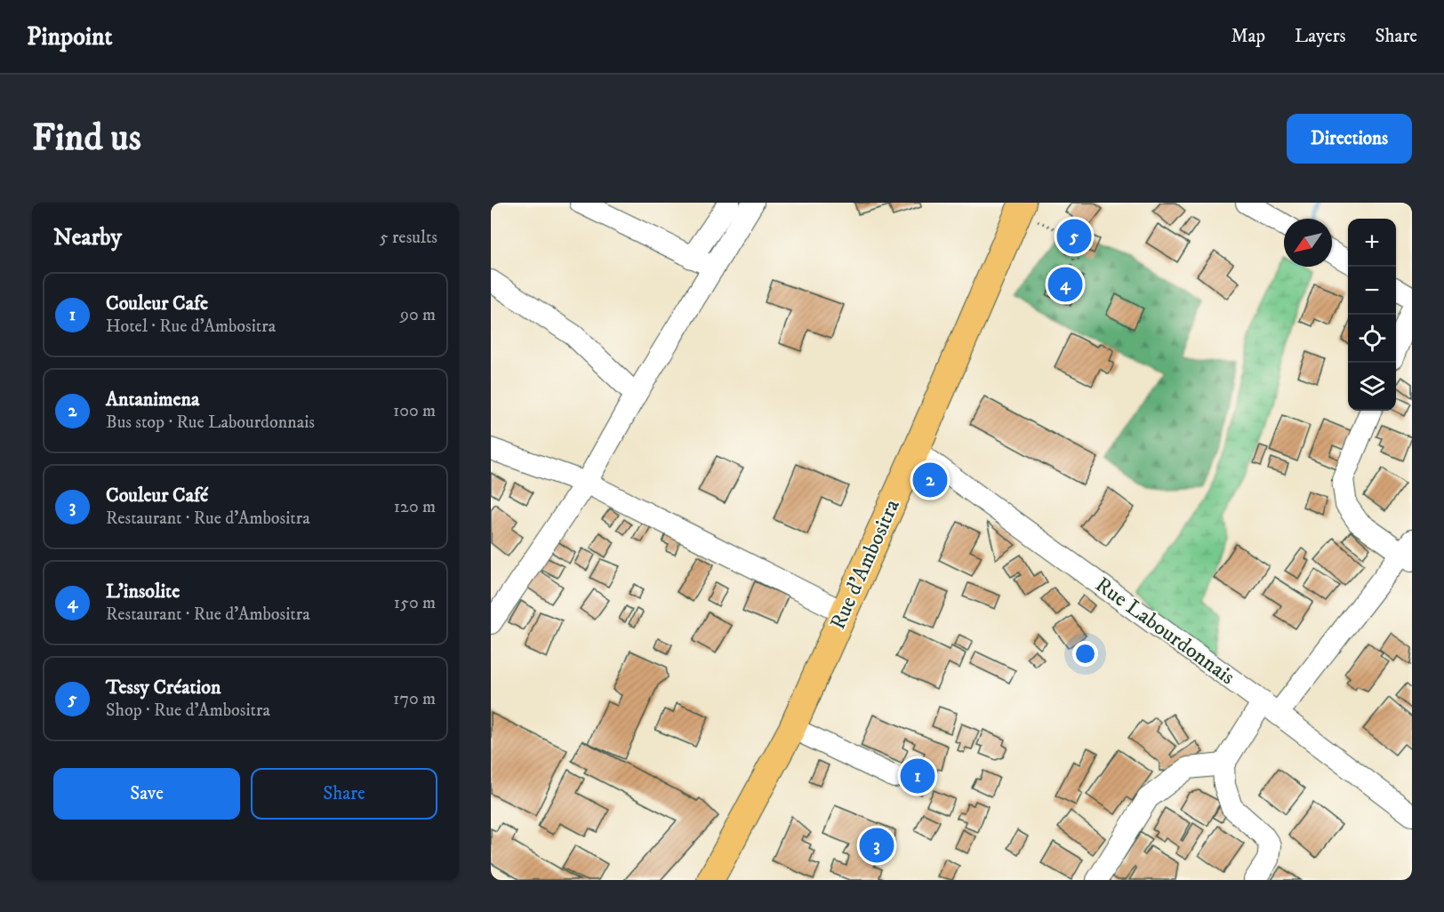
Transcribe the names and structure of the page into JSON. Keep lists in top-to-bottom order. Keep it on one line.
{"streets":{"main road":["Rue d'Ambositra"],"street":["Rue Labourdonnais"]},"crossings":[["Rue d'Ambositra","Rue Labourdonnais"]],"north":"bottom left","page":{"header":"Pinpoint","nav":["Map","Layers","Share"],"buttons":["Directions",["Save","Share"]],"title":"Find us","heading":["Nearby","5 results"],"pins":["5","4","2","1","3"],"map_buttons":["+","−"],"list":[{"mark":"1","name":"Couleur Cafe","note":"Hotel · Rue d'Ambositra","value":"90 m"},{"mark":"2","name":"Antanimena","note":"Bus stop · Rue Labourdonnais","value":"100 m"},{"mark":"3","name":"Couleur Café","note":"Restaurant · Rue d'Ambositra","value":"120 m"},{"mark":"4","name":"L'insolite","note":"Restaurant · Rue d'Ambositra","value":"150 m"},{"mark":"5","name":"Tessy Création","note":"Shop · Rue d'Ambositra","value":"170 m"}]}}
